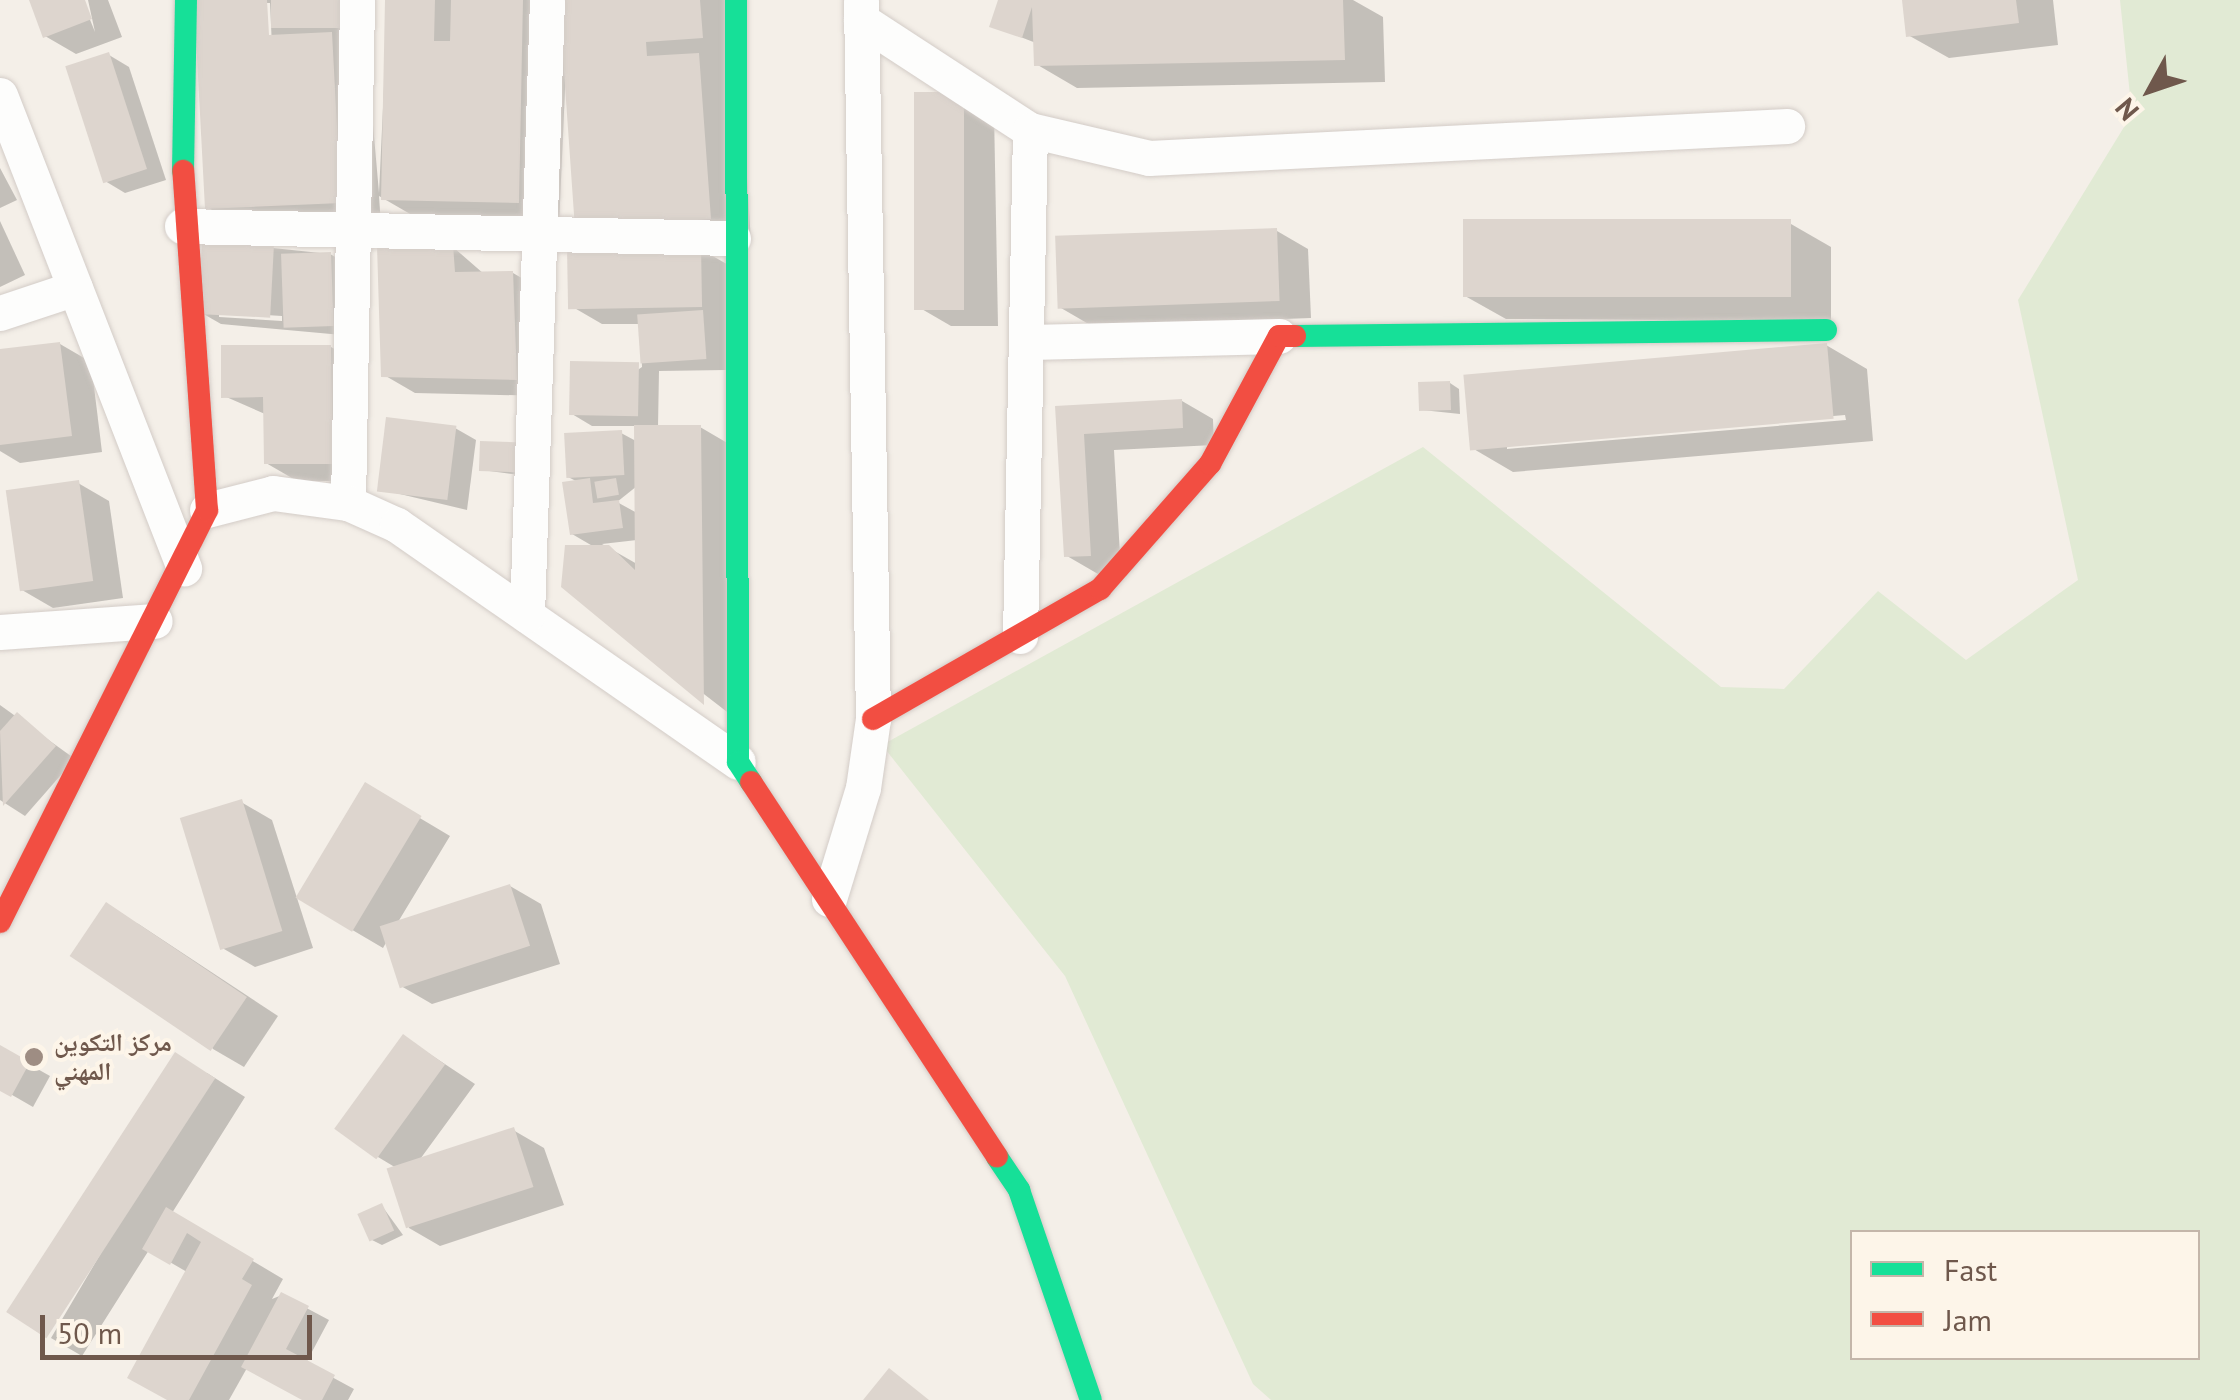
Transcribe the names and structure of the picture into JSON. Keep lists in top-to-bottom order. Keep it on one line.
{"places":["مركز التكوين المهني"],"legend":["Fast","Jam"],"scale_bar":"50 m","north":"bottom left"}
